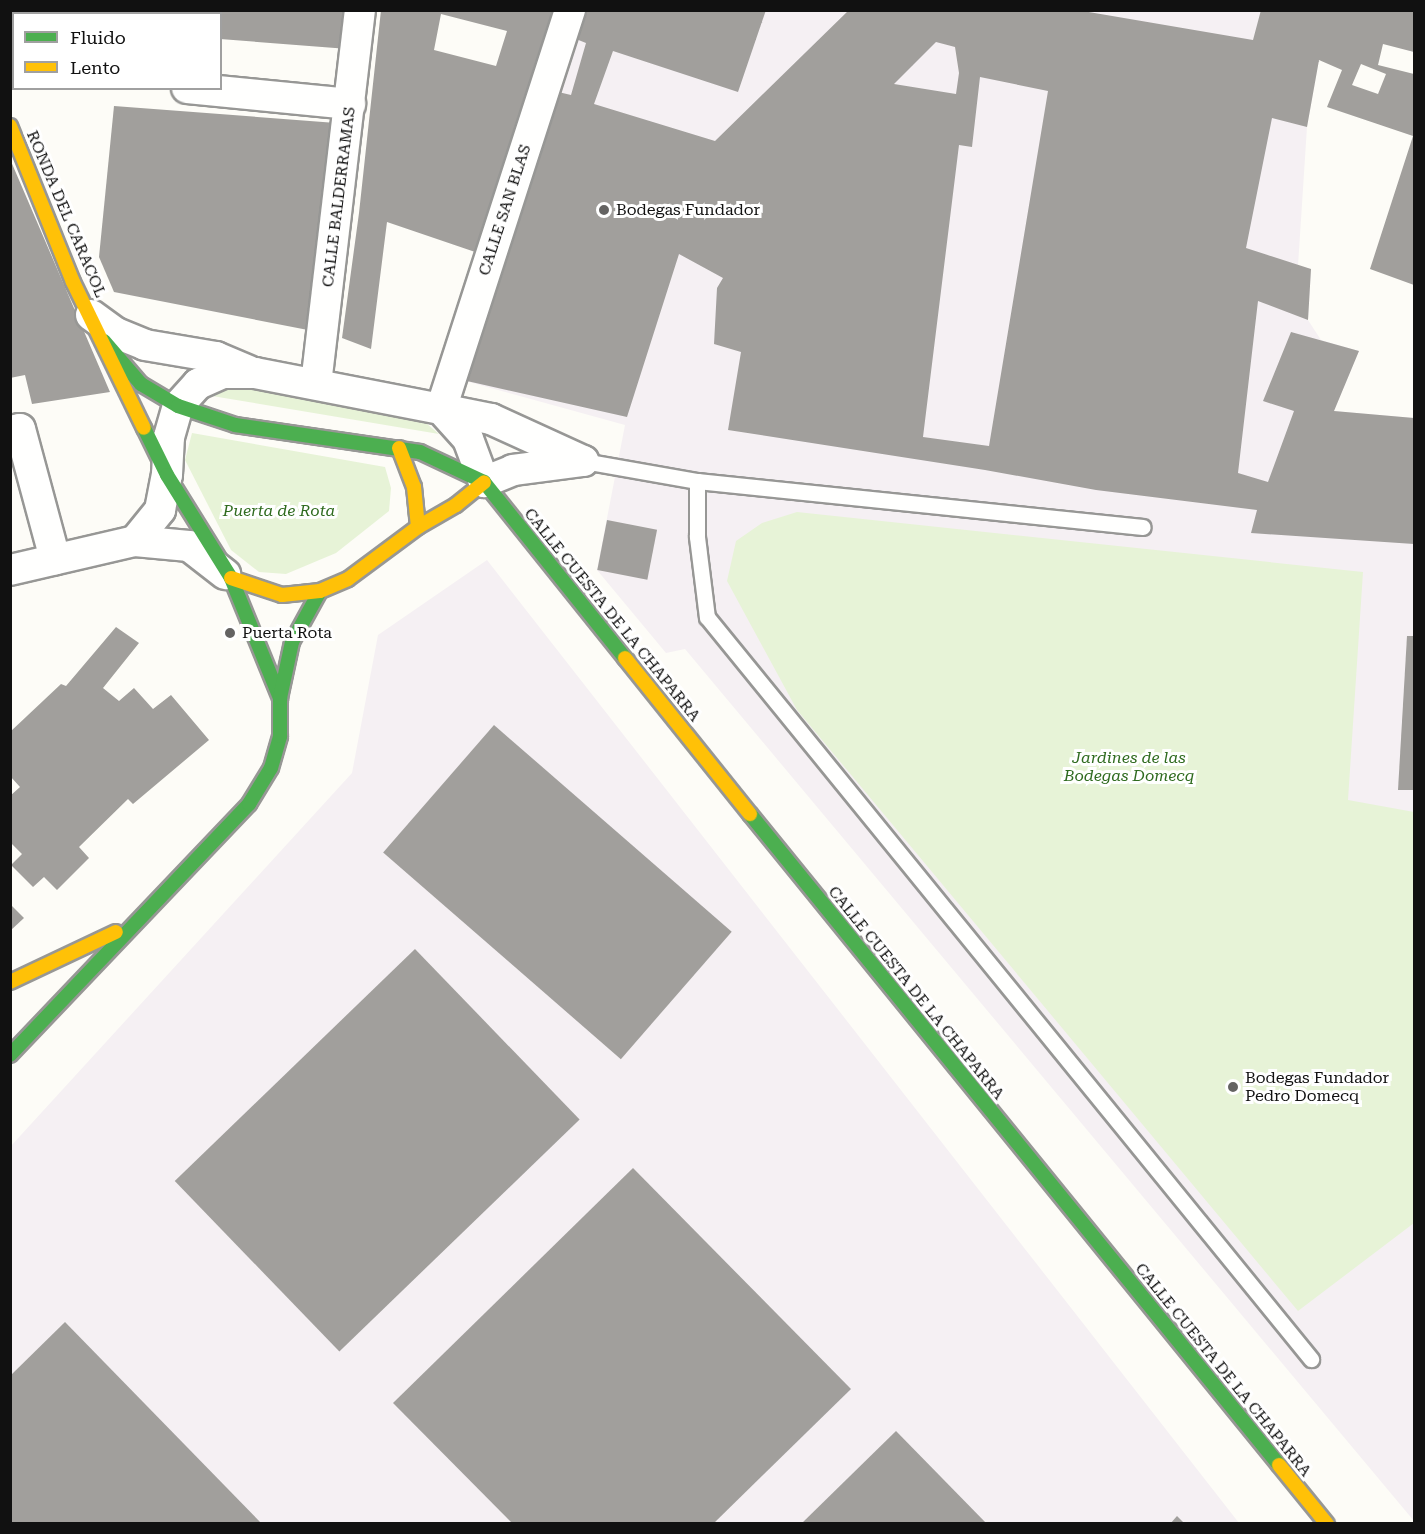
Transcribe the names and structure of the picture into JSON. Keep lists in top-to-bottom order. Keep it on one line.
{"streets":{"main road":["RONDA DEL CARACOL","CALLE CUESTA DE LA CHAPARRA"],"street":["CALLE BALDERRAMAS","CALLE SAN BLAS"]},"parks":["Puerta de Rota","Jardines de las Bodegas Domecq"],"places":["Bodegas Fundador","Puerta Rota","Bodegas Fundador Pedro Domecq"],"legend":["Fluido","Lento"]}
